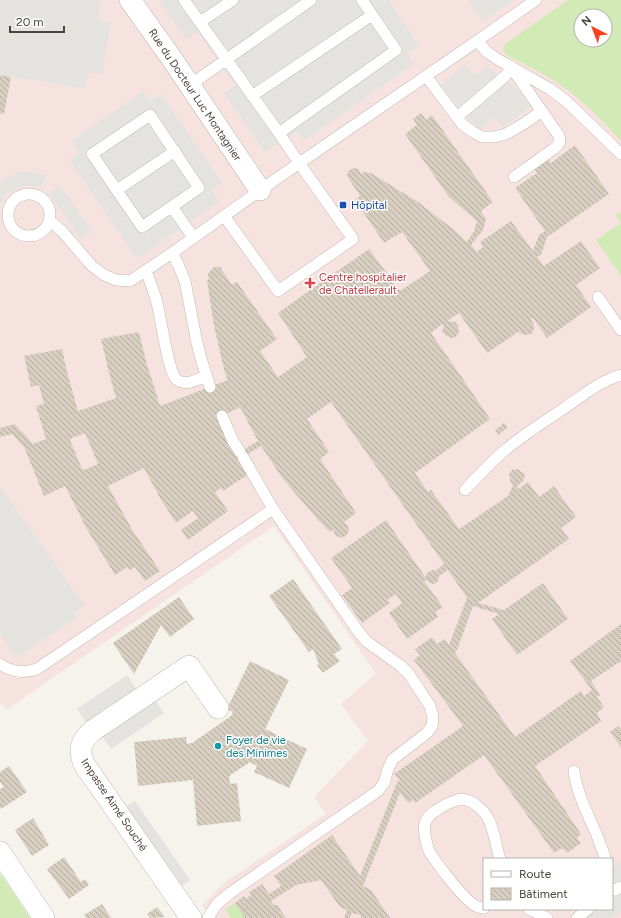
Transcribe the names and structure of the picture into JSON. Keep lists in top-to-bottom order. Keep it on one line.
{"streets":{"street":["Rue du Docteur Luc Montagnier","Impasse Aimé Souché"]},"places":{"transit":["Hôpital"],"health":["Centre hospitalier de Chatellerault"],"other":["Foyer de vie des Minimes"]},"legend":["Route","Bâtiment"],"scale_bar":"20 m","north":"top left"}
